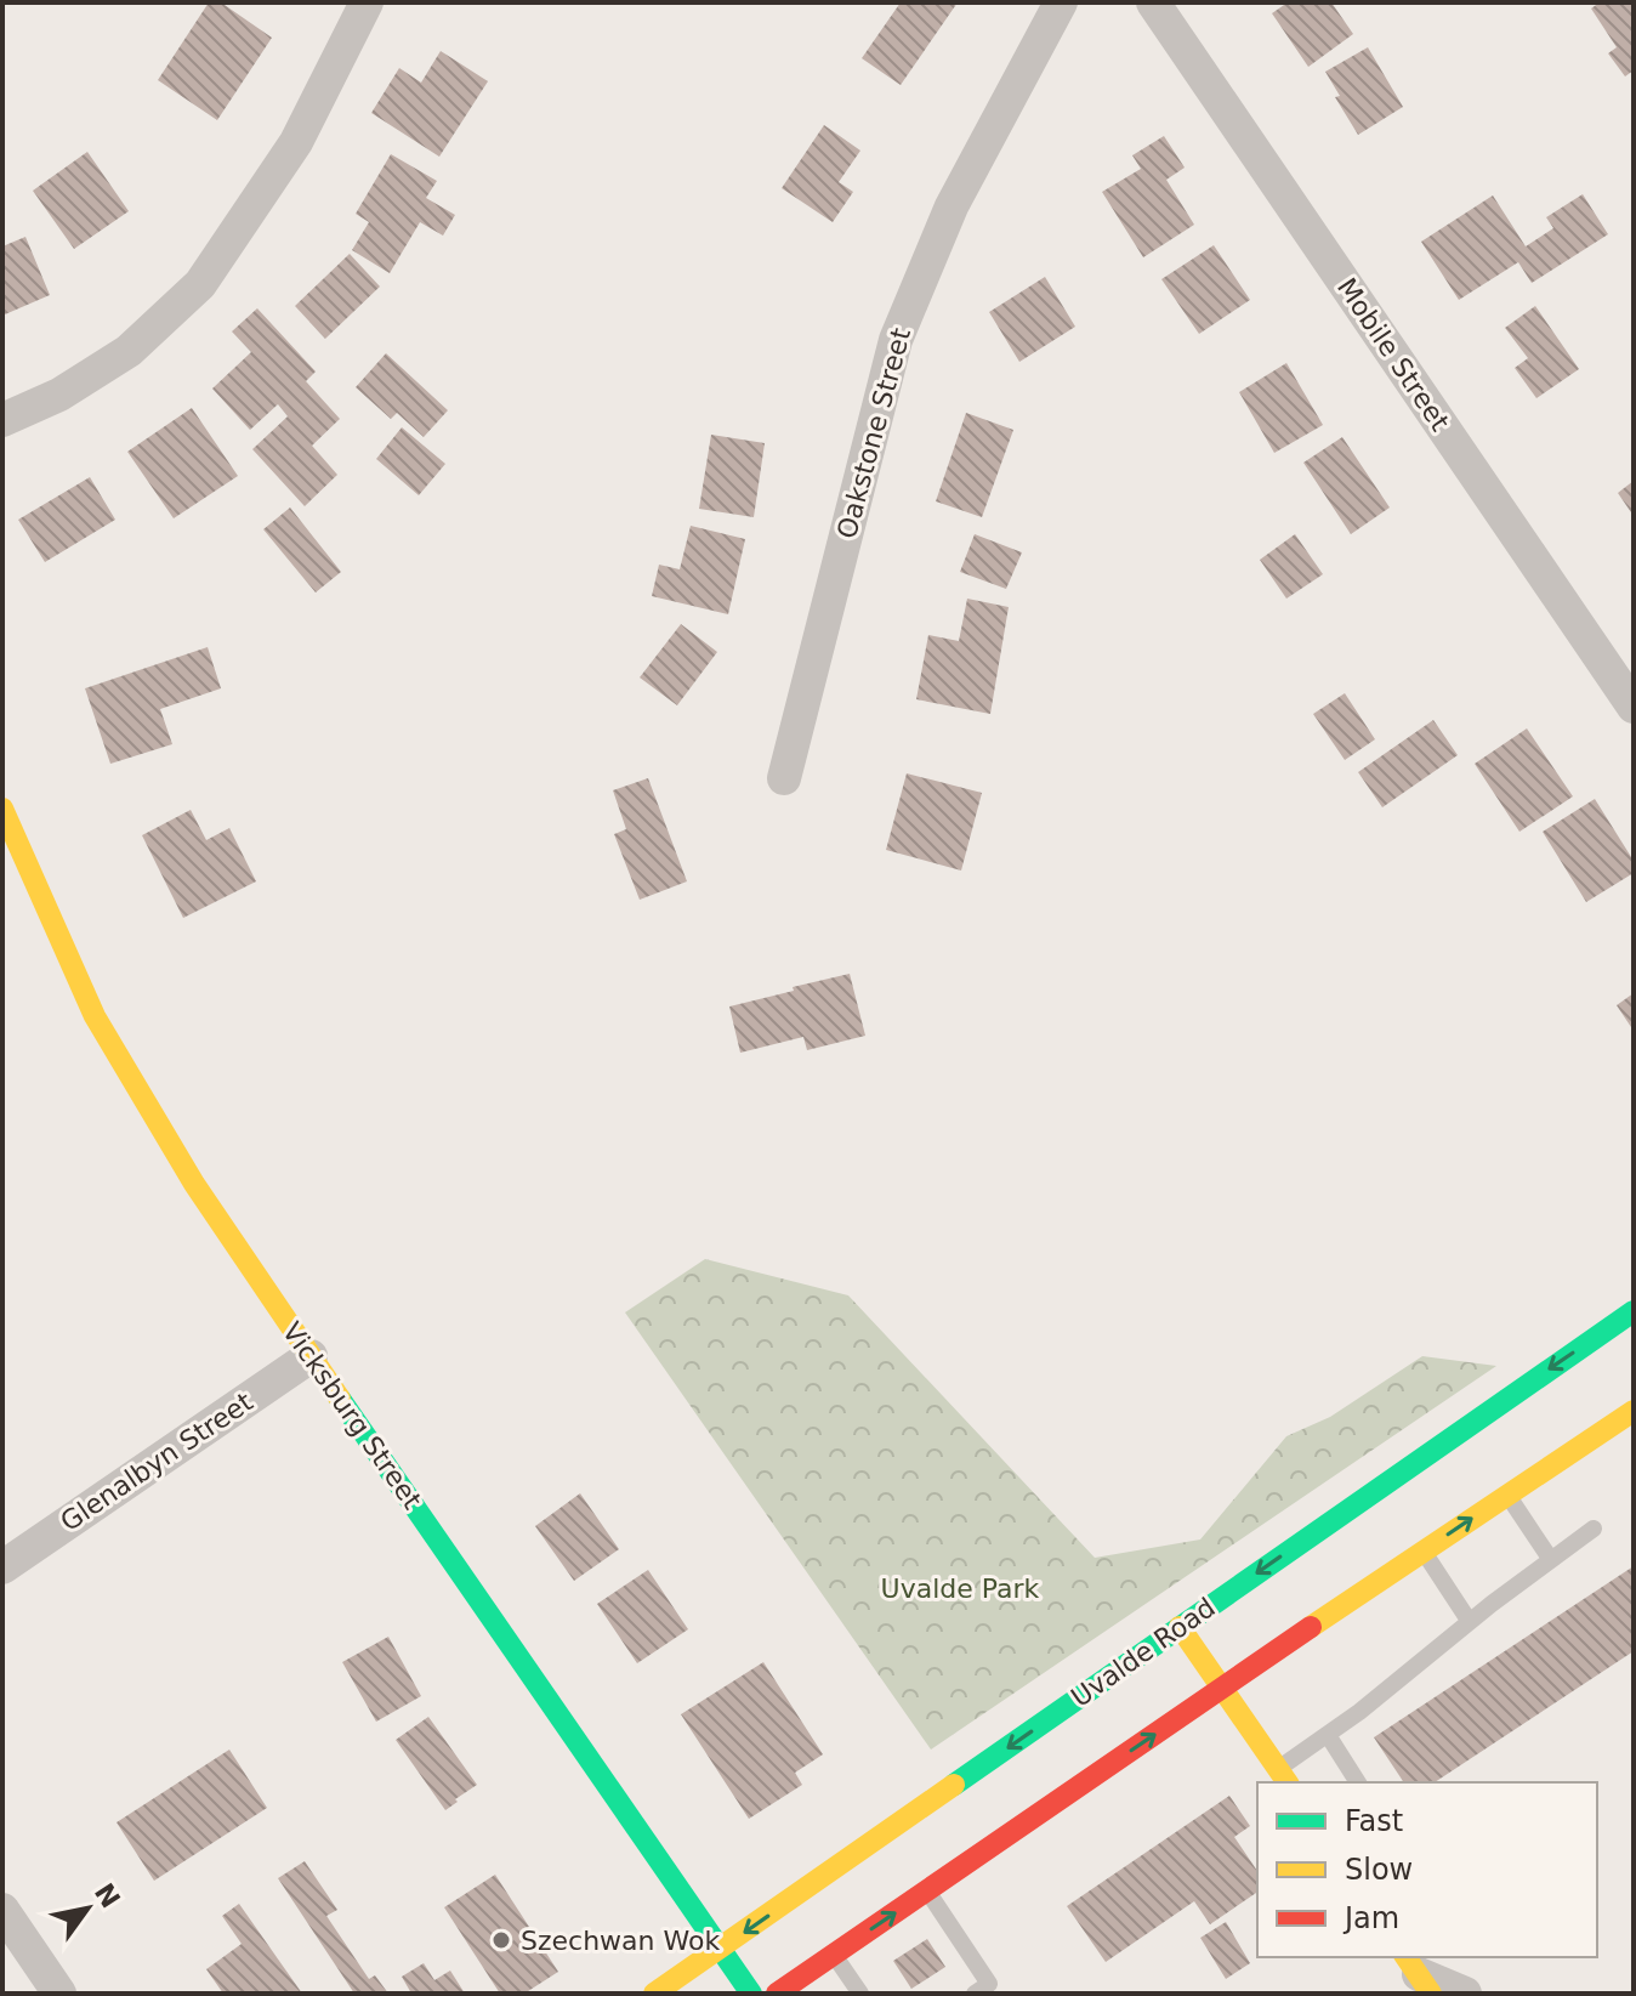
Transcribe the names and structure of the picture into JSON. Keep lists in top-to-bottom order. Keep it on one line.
{"streets":{"main road":["Vicksburg Street","Uvalde Road"],"street":["Mobile Street","Oakstone Street","Glenalbyn Street"]},"crossings":[["Vicksburg Street","Glenalbyn Street"],["Vicksburg Street","Uvalde Road"]],"parks":["Uvalde Park"],"places":["Szechwan Wok"],"legend":["Fast","Slow","Jam"],"north":"top right"}
